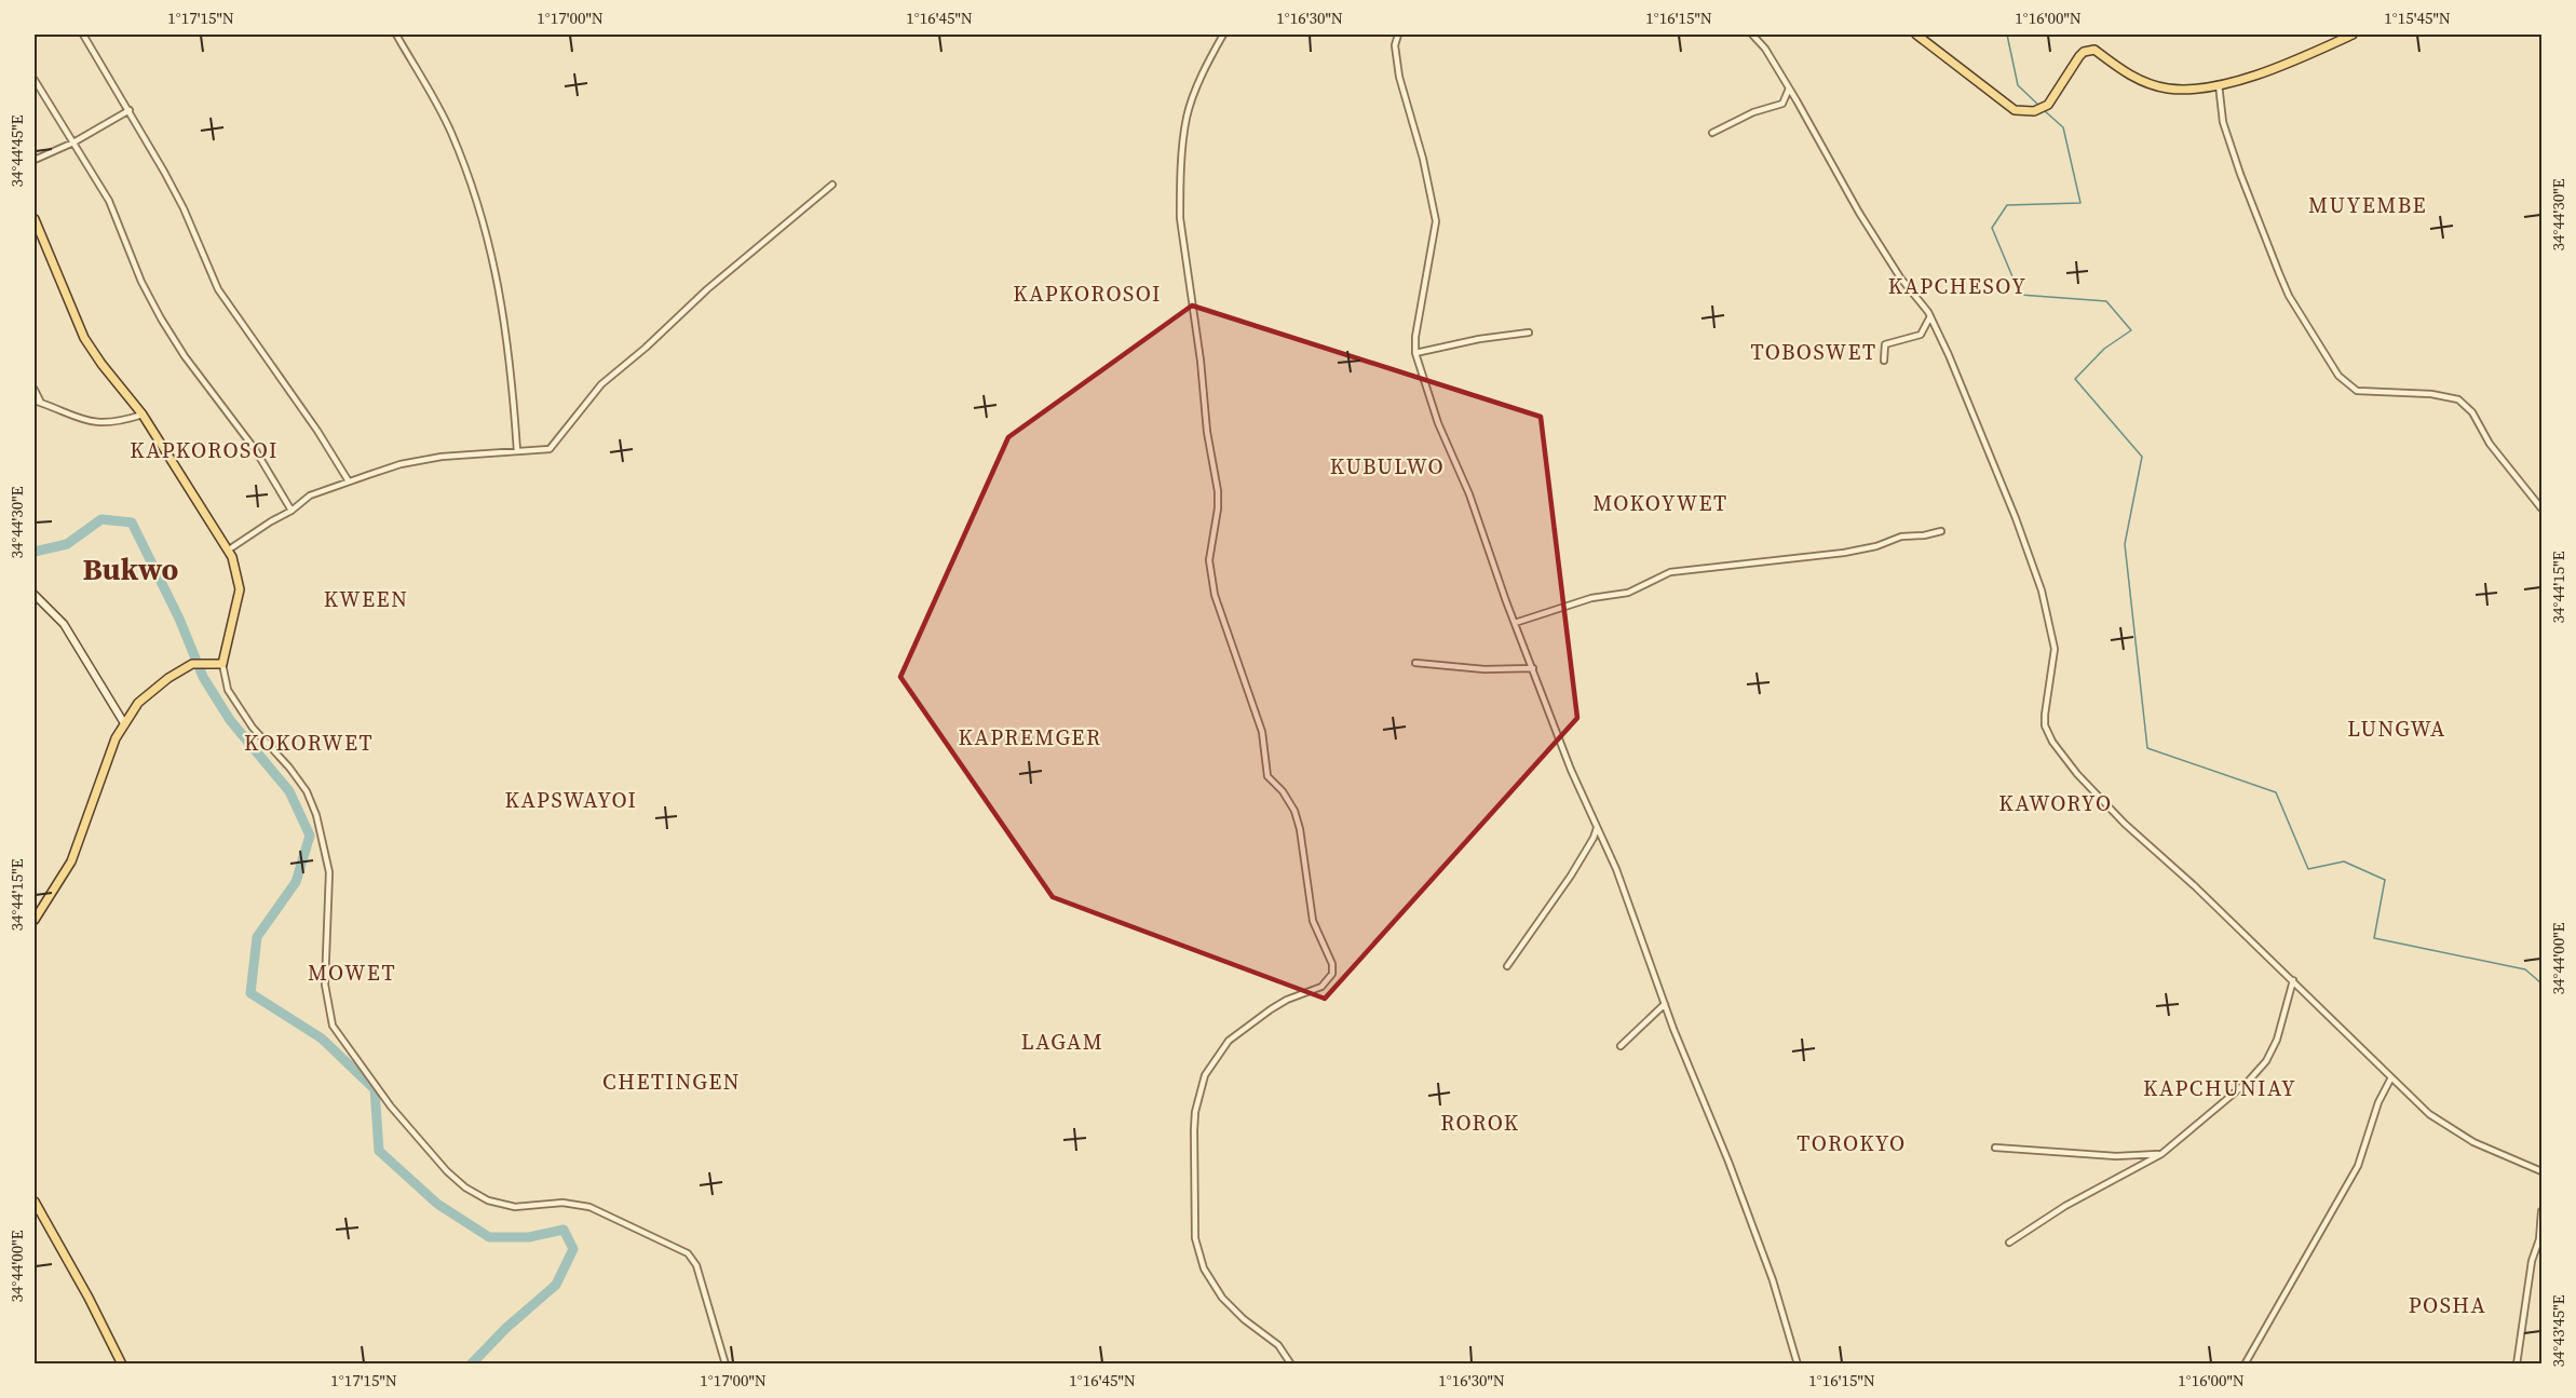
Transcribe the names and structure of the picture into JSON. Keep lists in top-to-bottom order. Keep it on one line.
{"districts":["MUYEMBE","KAPCHESOY","KAPKOROSOI","TOBOSWET","KAPKOROSOI","KUBULWO","MOKOYWET","Bukwo","KWEEN","LUNGWA","KAPREMGER","KOKORWET","KAPSWAYOI","KAWORYO","MOWET","LAGAM","CHETINGEN","KAPCHUNIAY","ROROK","TOROKYO","POSHA"],"coordinates":["1°17'15\"N","1°17'00\"N","1°16'45\"N","1°16'30\"N","1°16'15\"N","1°16'00\"N","1°15'45\"N","34°44'45\"E","34°44'30\"E","34°44'15\"E","34°44'00\"E","34°43'45\"E"]}
